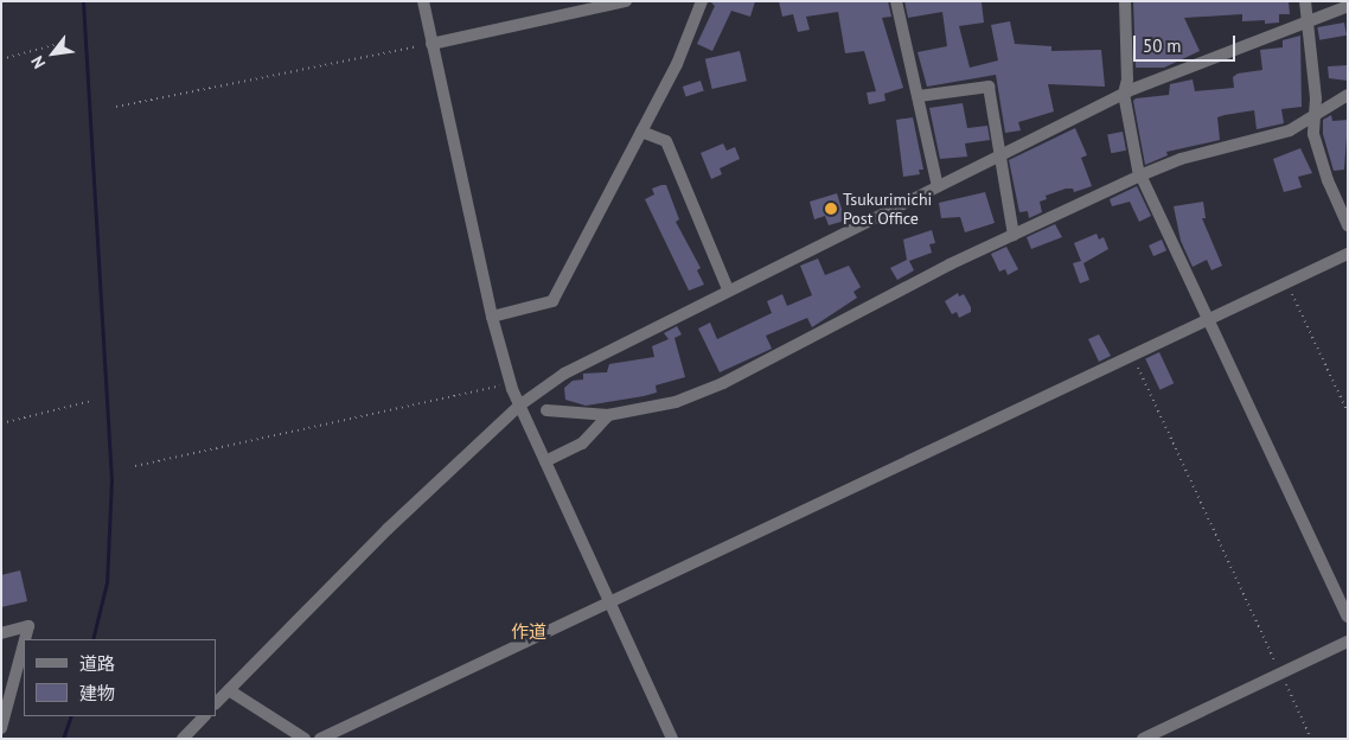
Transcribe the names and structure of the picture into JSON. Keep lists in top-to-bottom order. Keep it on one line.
{"districts":["作道"],"places":["Tsukurimichi Post Office"],"legend":["道路","建物"],"scale_bar":"50 m","north":"bottom left"}
